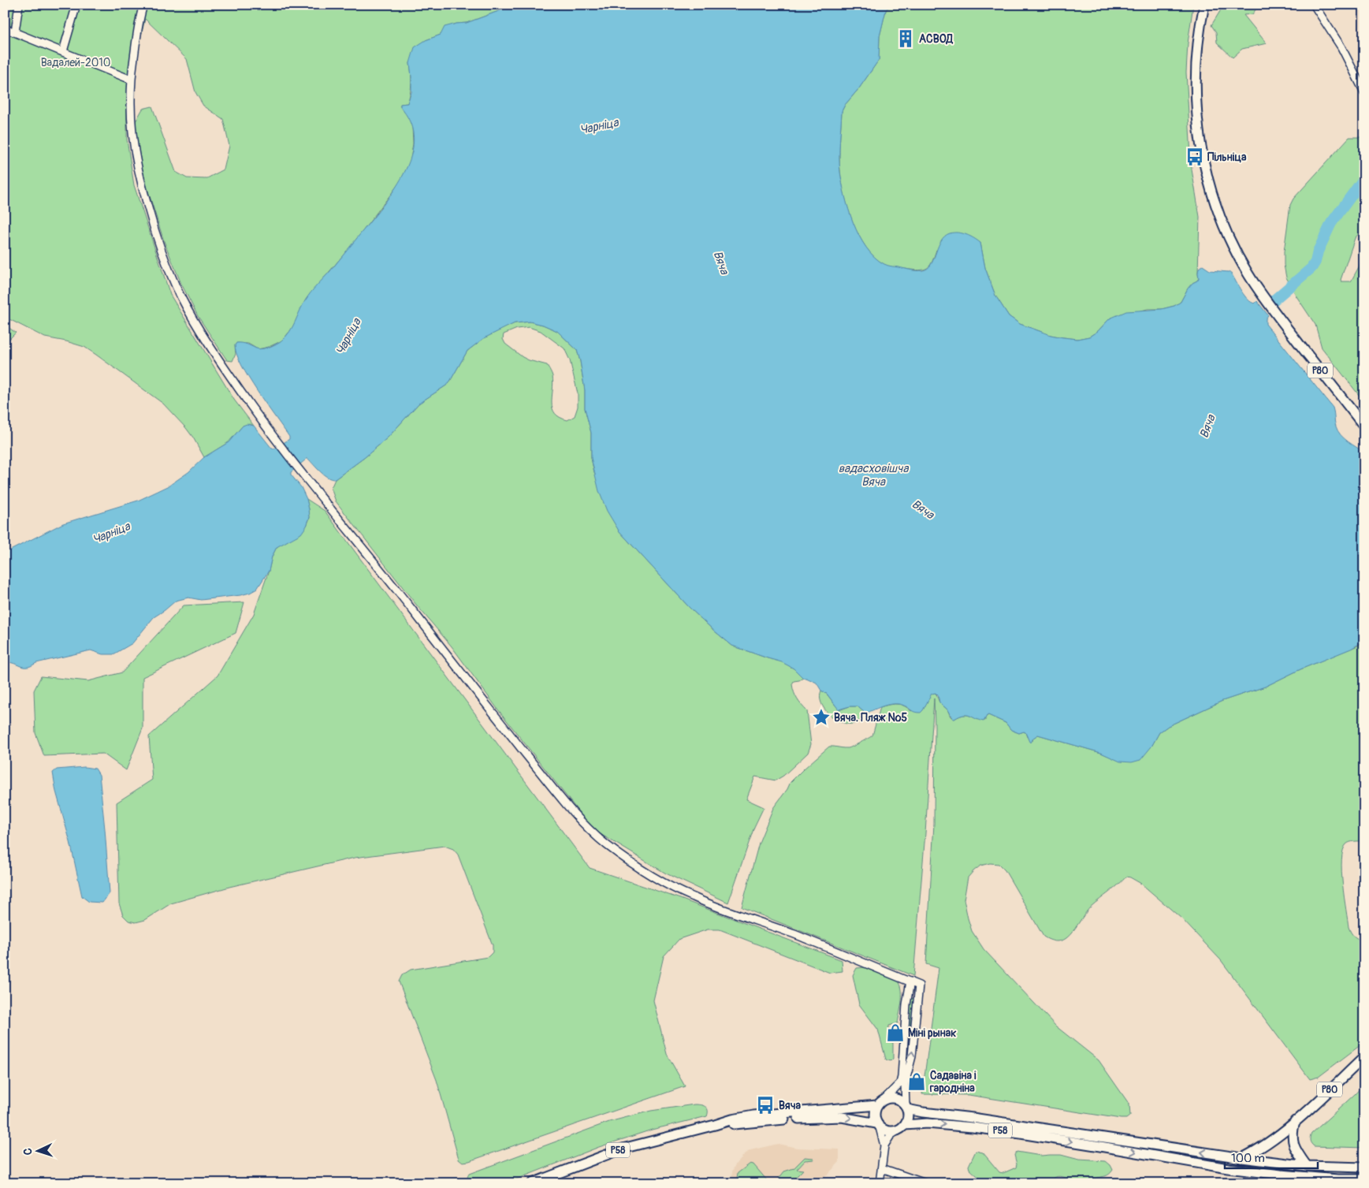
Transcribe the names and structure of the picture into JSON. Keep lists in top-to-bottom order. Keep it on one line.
{"streets":{"main road":["Р80","Р58"]},"crossings":[["Р80","Р58"]],"water":["Чарніца","Вяча","вадасховішча Вяча"],"parks":["Вадалей-2010"],"places":{"building":["АСВОД"],"bus stop":["Пільніца","Вяча"],"place":["Вяча. Пляж №5"],"shop":["Міні рынак","Садавіна і гародніна"]},"scale_bar":"100 m","north":"left"}
